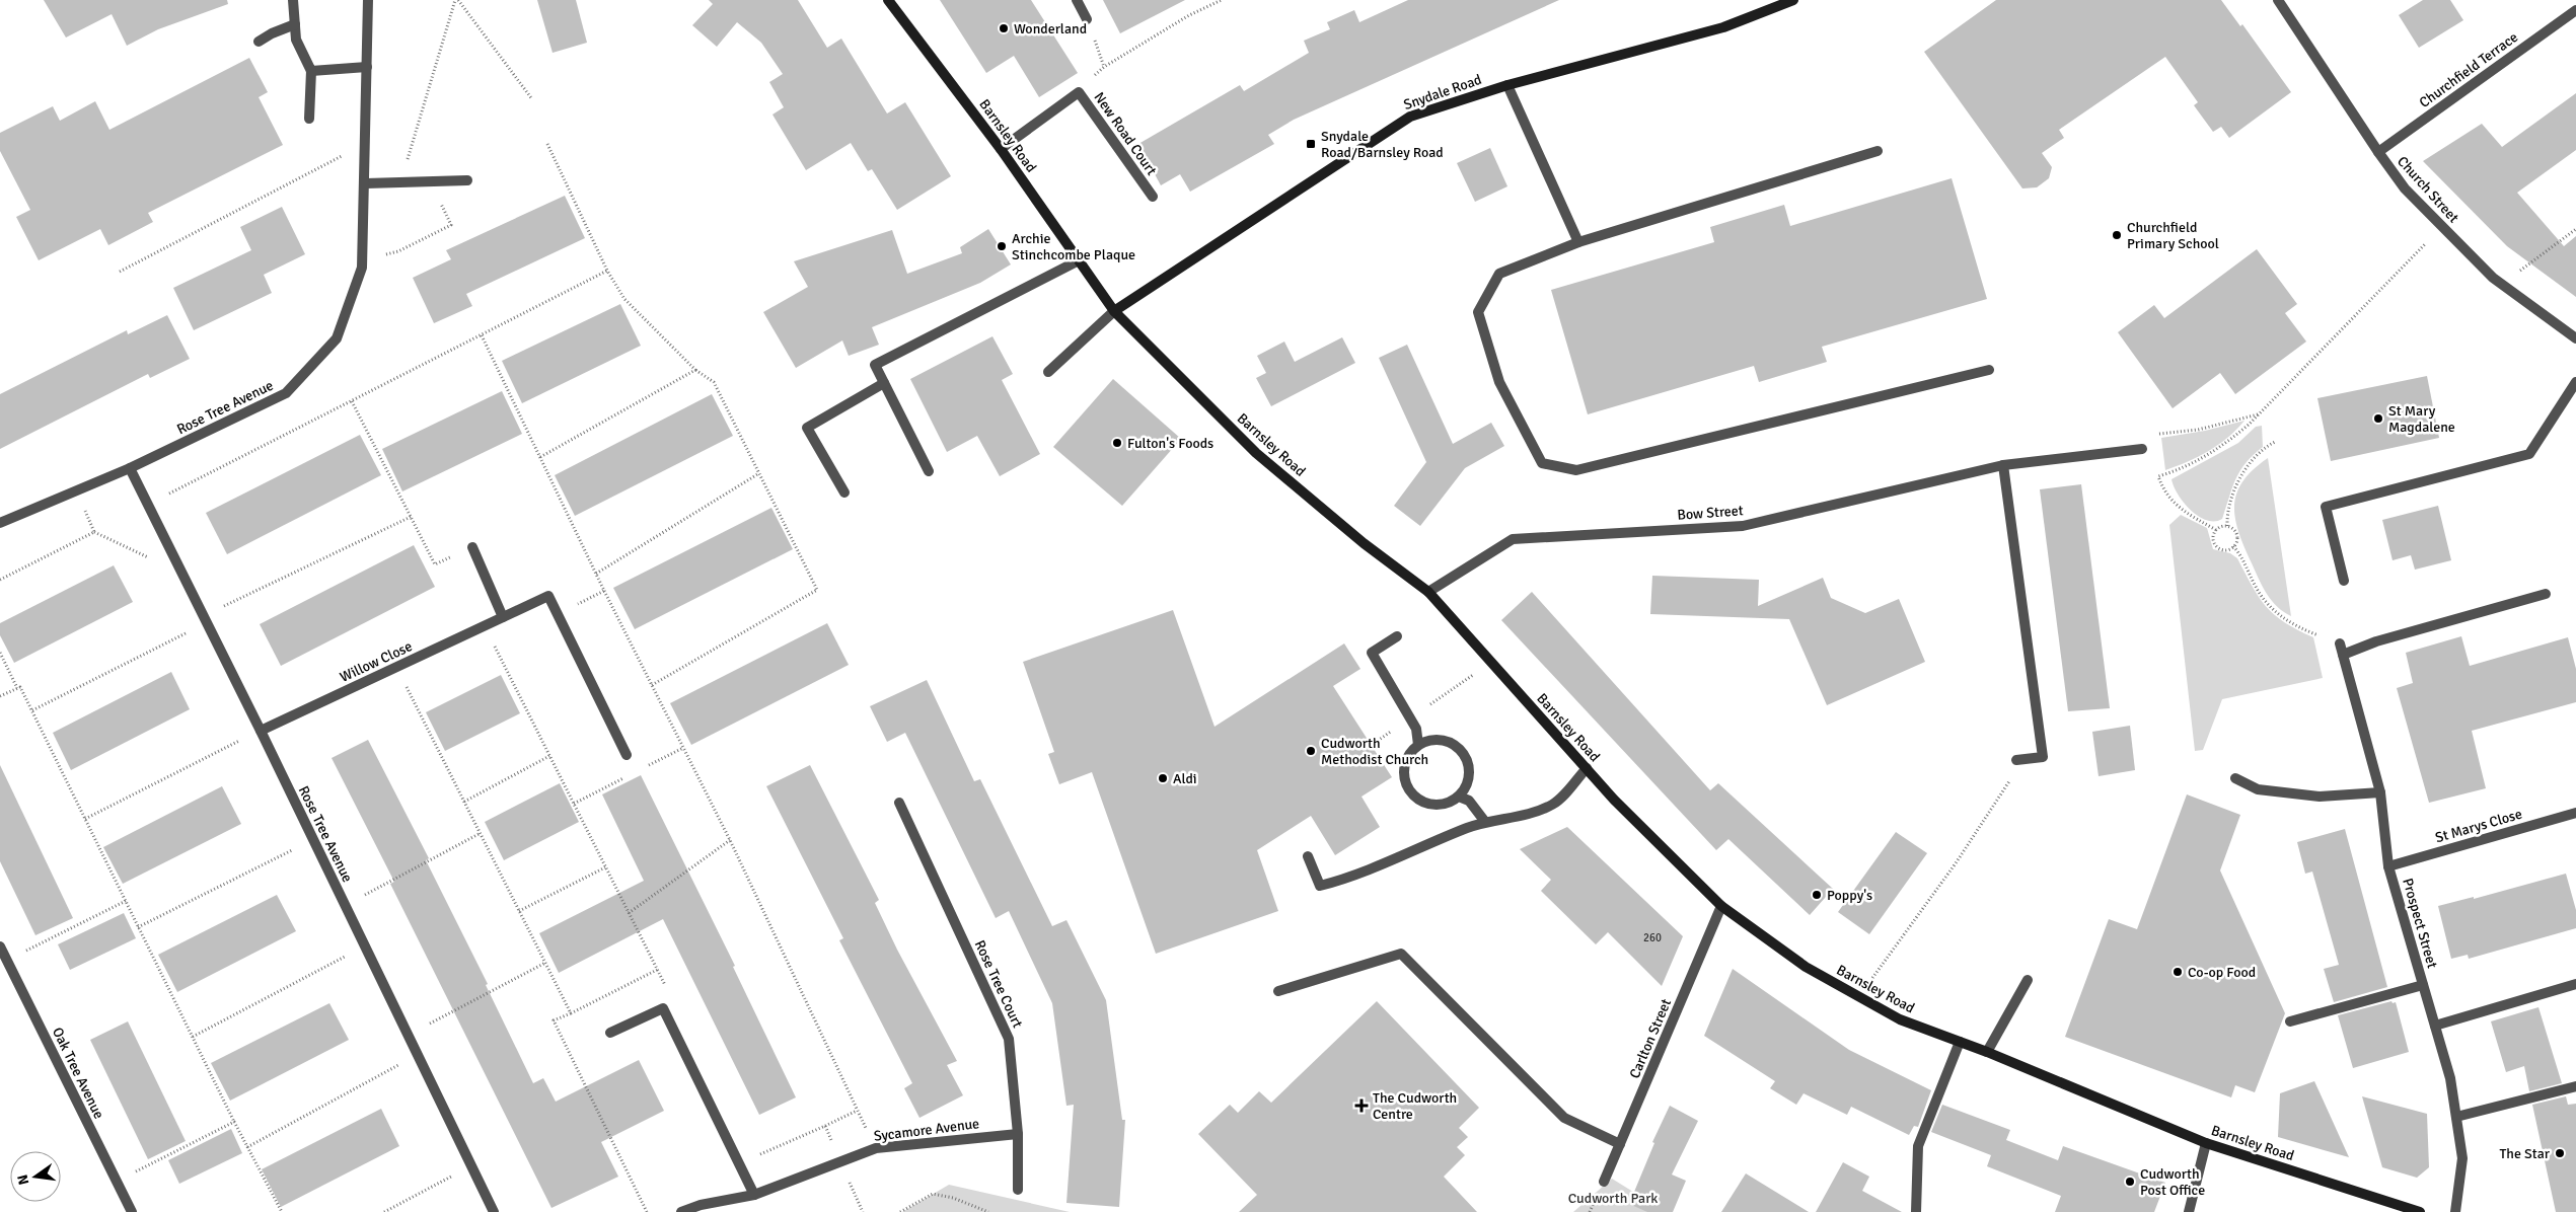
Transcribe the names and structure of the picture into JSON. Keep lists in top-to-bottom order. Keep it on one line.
{"streets":{"street":["Churchfield Terrace","Snydale Road","New Road Court","Barnsley Road","Church Street","Rose Tree Avenue","Bow Street","Willow Close","St Marys Close","Prospect Street","Rose Tree Court","Carlton Street","Oak Tree Avenue","Sycamore Avenue"]},"crossings":[["Churchfield Terrace","Church Street"],["Snydale Road","Barnsley Road"],["New Road Court","Barnsley Road"],["Barnsley Road","Bow Street"],["Barnsley Road","Carlton Street"],["Rose Tree Avenue","Willow Close"],["St Marys Close","Prospect Street"],["Rose Tree Court","Sycamore Avenue"]],"parks":["Cudworth Park"],"places":{"other":["Wonderland","Churchfield Primary School","Archie Stinchcombe Plaque","St Mary Magdalene","Fulton's Foods","Cudworth Methodist Church","Aldi","Poppy's","Co-op Food","The Star","Cudworth Post Office"],"transit":["Snydale Road/Barnsley Road"],"health":["The Cudworth Centre"]},"house_numbers":["260"],"north":"left"}
